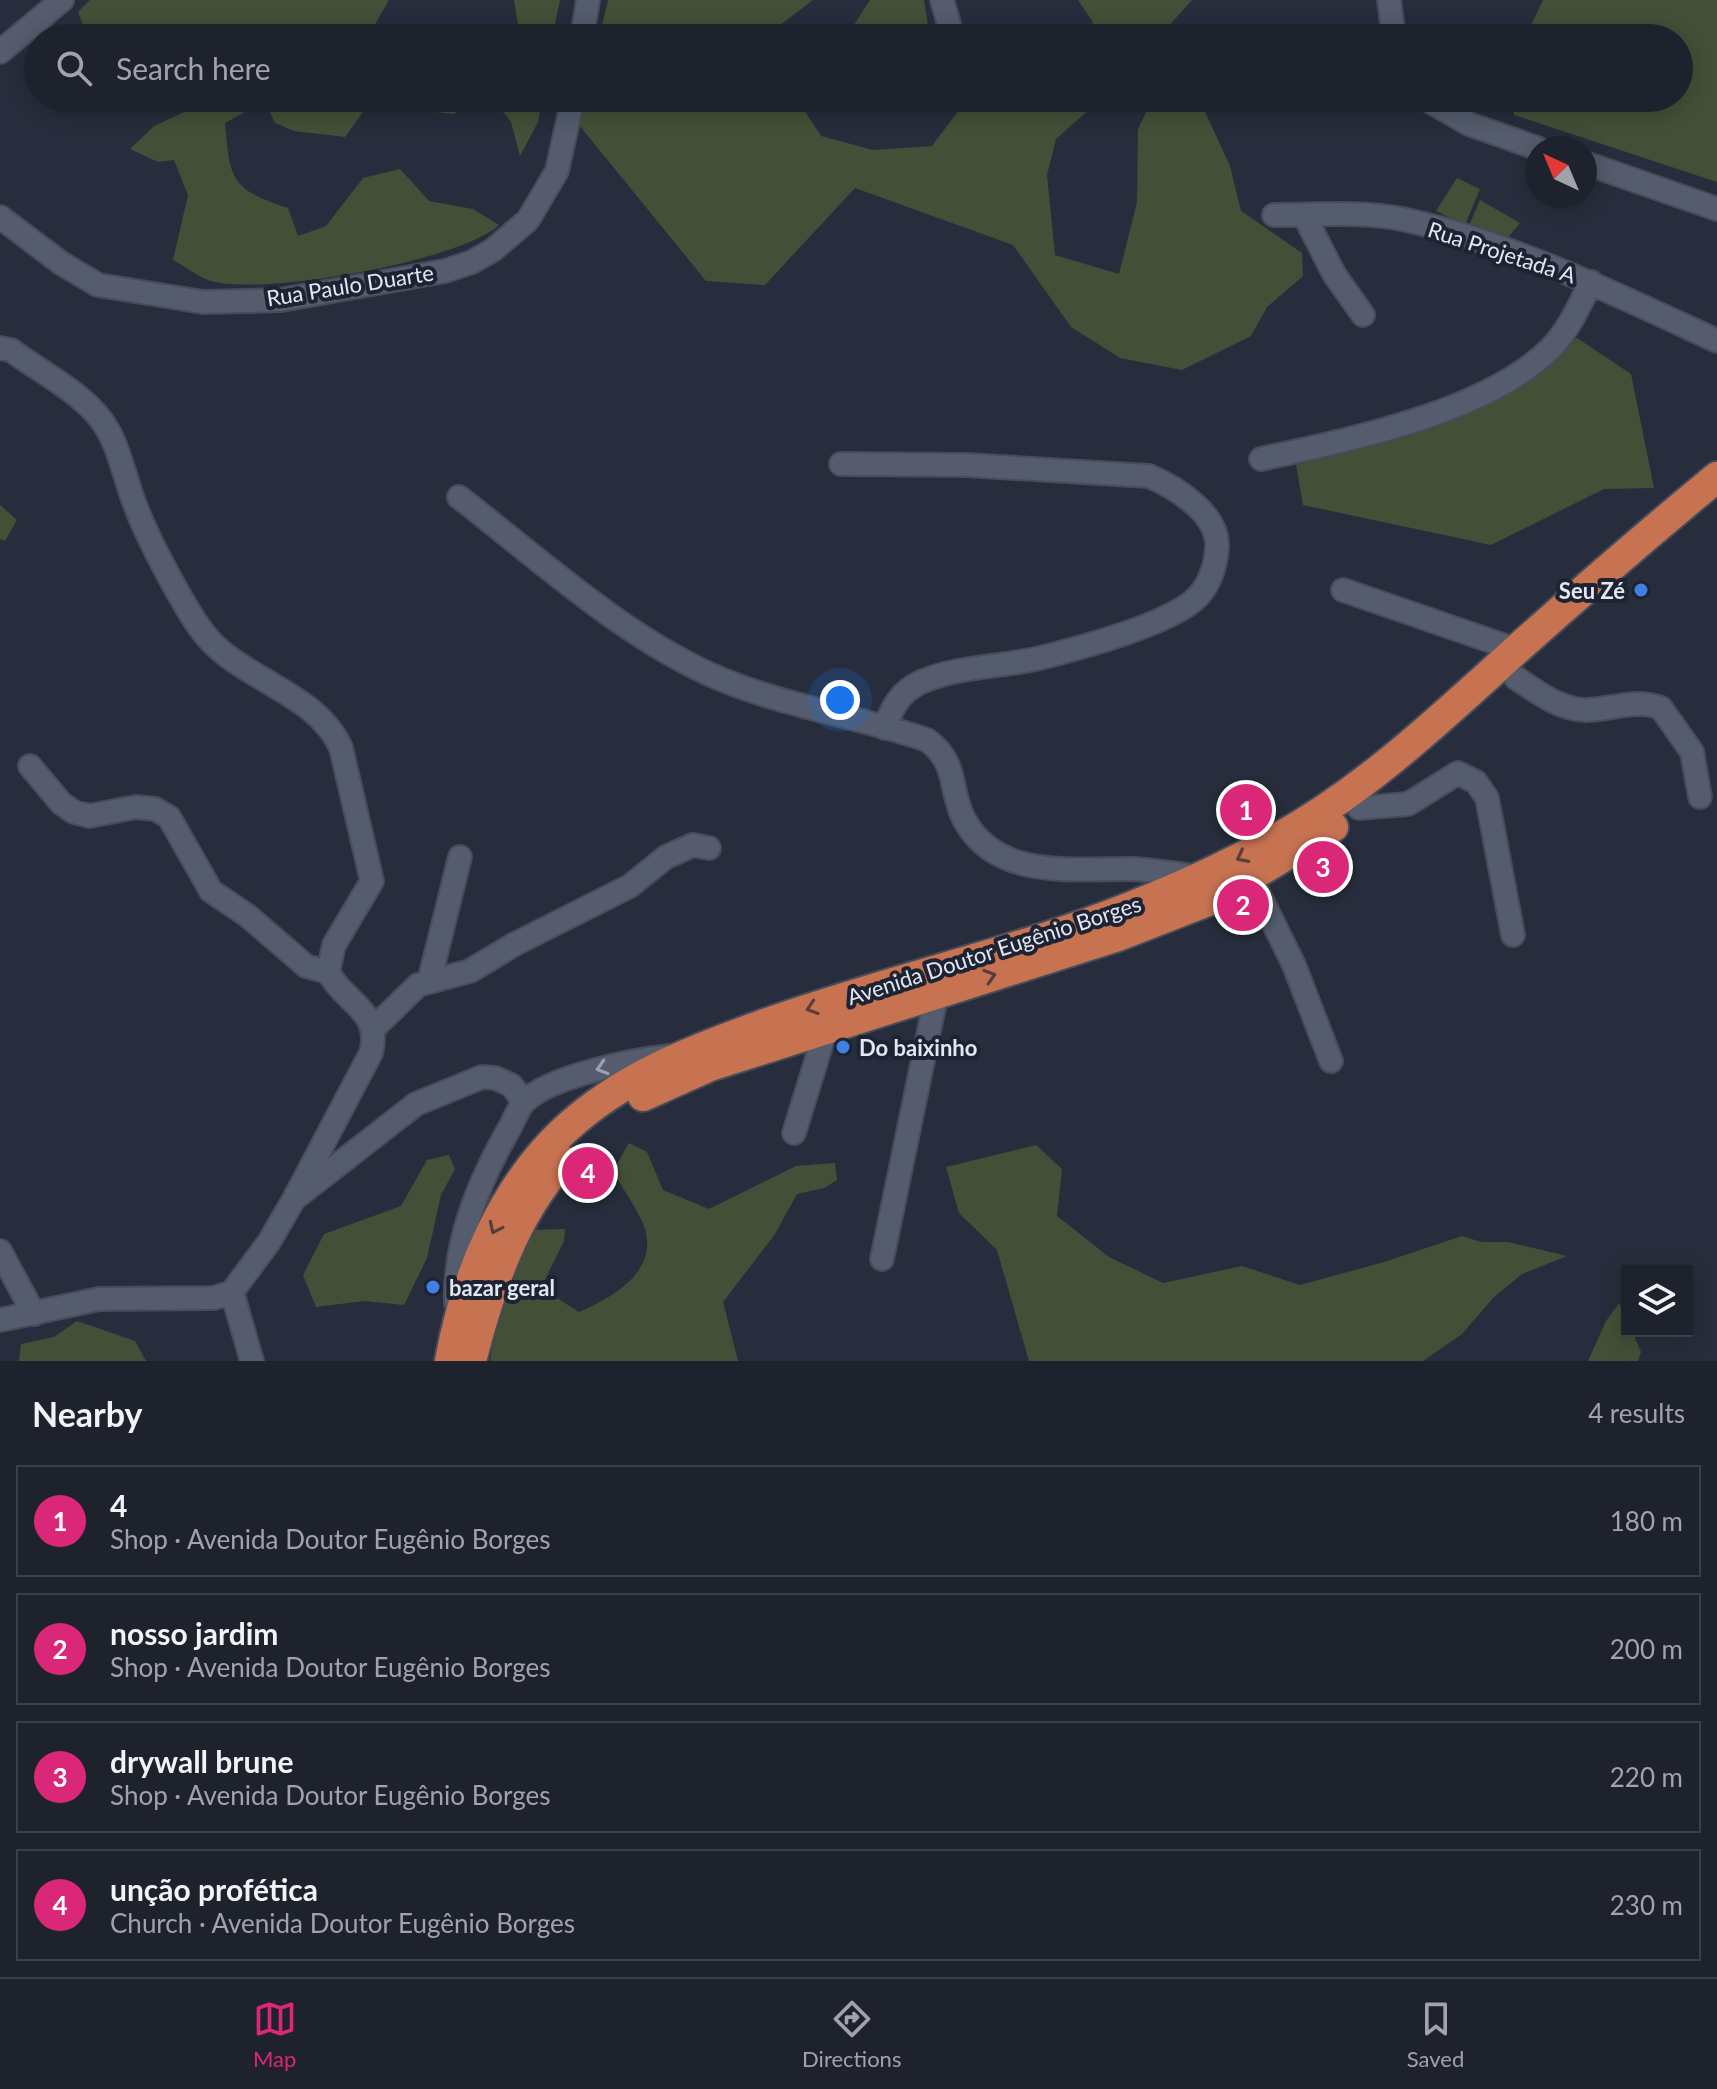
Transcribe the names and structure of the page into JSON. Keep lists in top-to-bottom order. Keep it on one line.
{"streets":{"highway":["Avenida Doutor Eugênio Borges"],"street":["Rua Projetada A","Rua Paulo Duarte"]},"places":["Seu Zé","Do baixinho","bazar geral"],"north":"top left","page":{"search":"Search here","pins":["1","3","2","4"],"heading":["Nearby","4 results"],"list":[{"mark":"1","name":"4","note":"Shop · Avenida Doutor Eugênio Borges","value":"180 m"},{"mark":"2","name":"nosso jardim","note":"Shop · Avenida Doutor Eugênio Borges","value":"200 m"},{"mark":"3","name":"drywall brune","note":"Shop · Avenida Doutor Eugênio Borges","value":"220 m"},{"mark":"4","name":"unção profética","note":"Church · Avenida Doutor Eugênio Borges","value":"230 m"}],"nav":["Map","Directions","Saved"]}}
